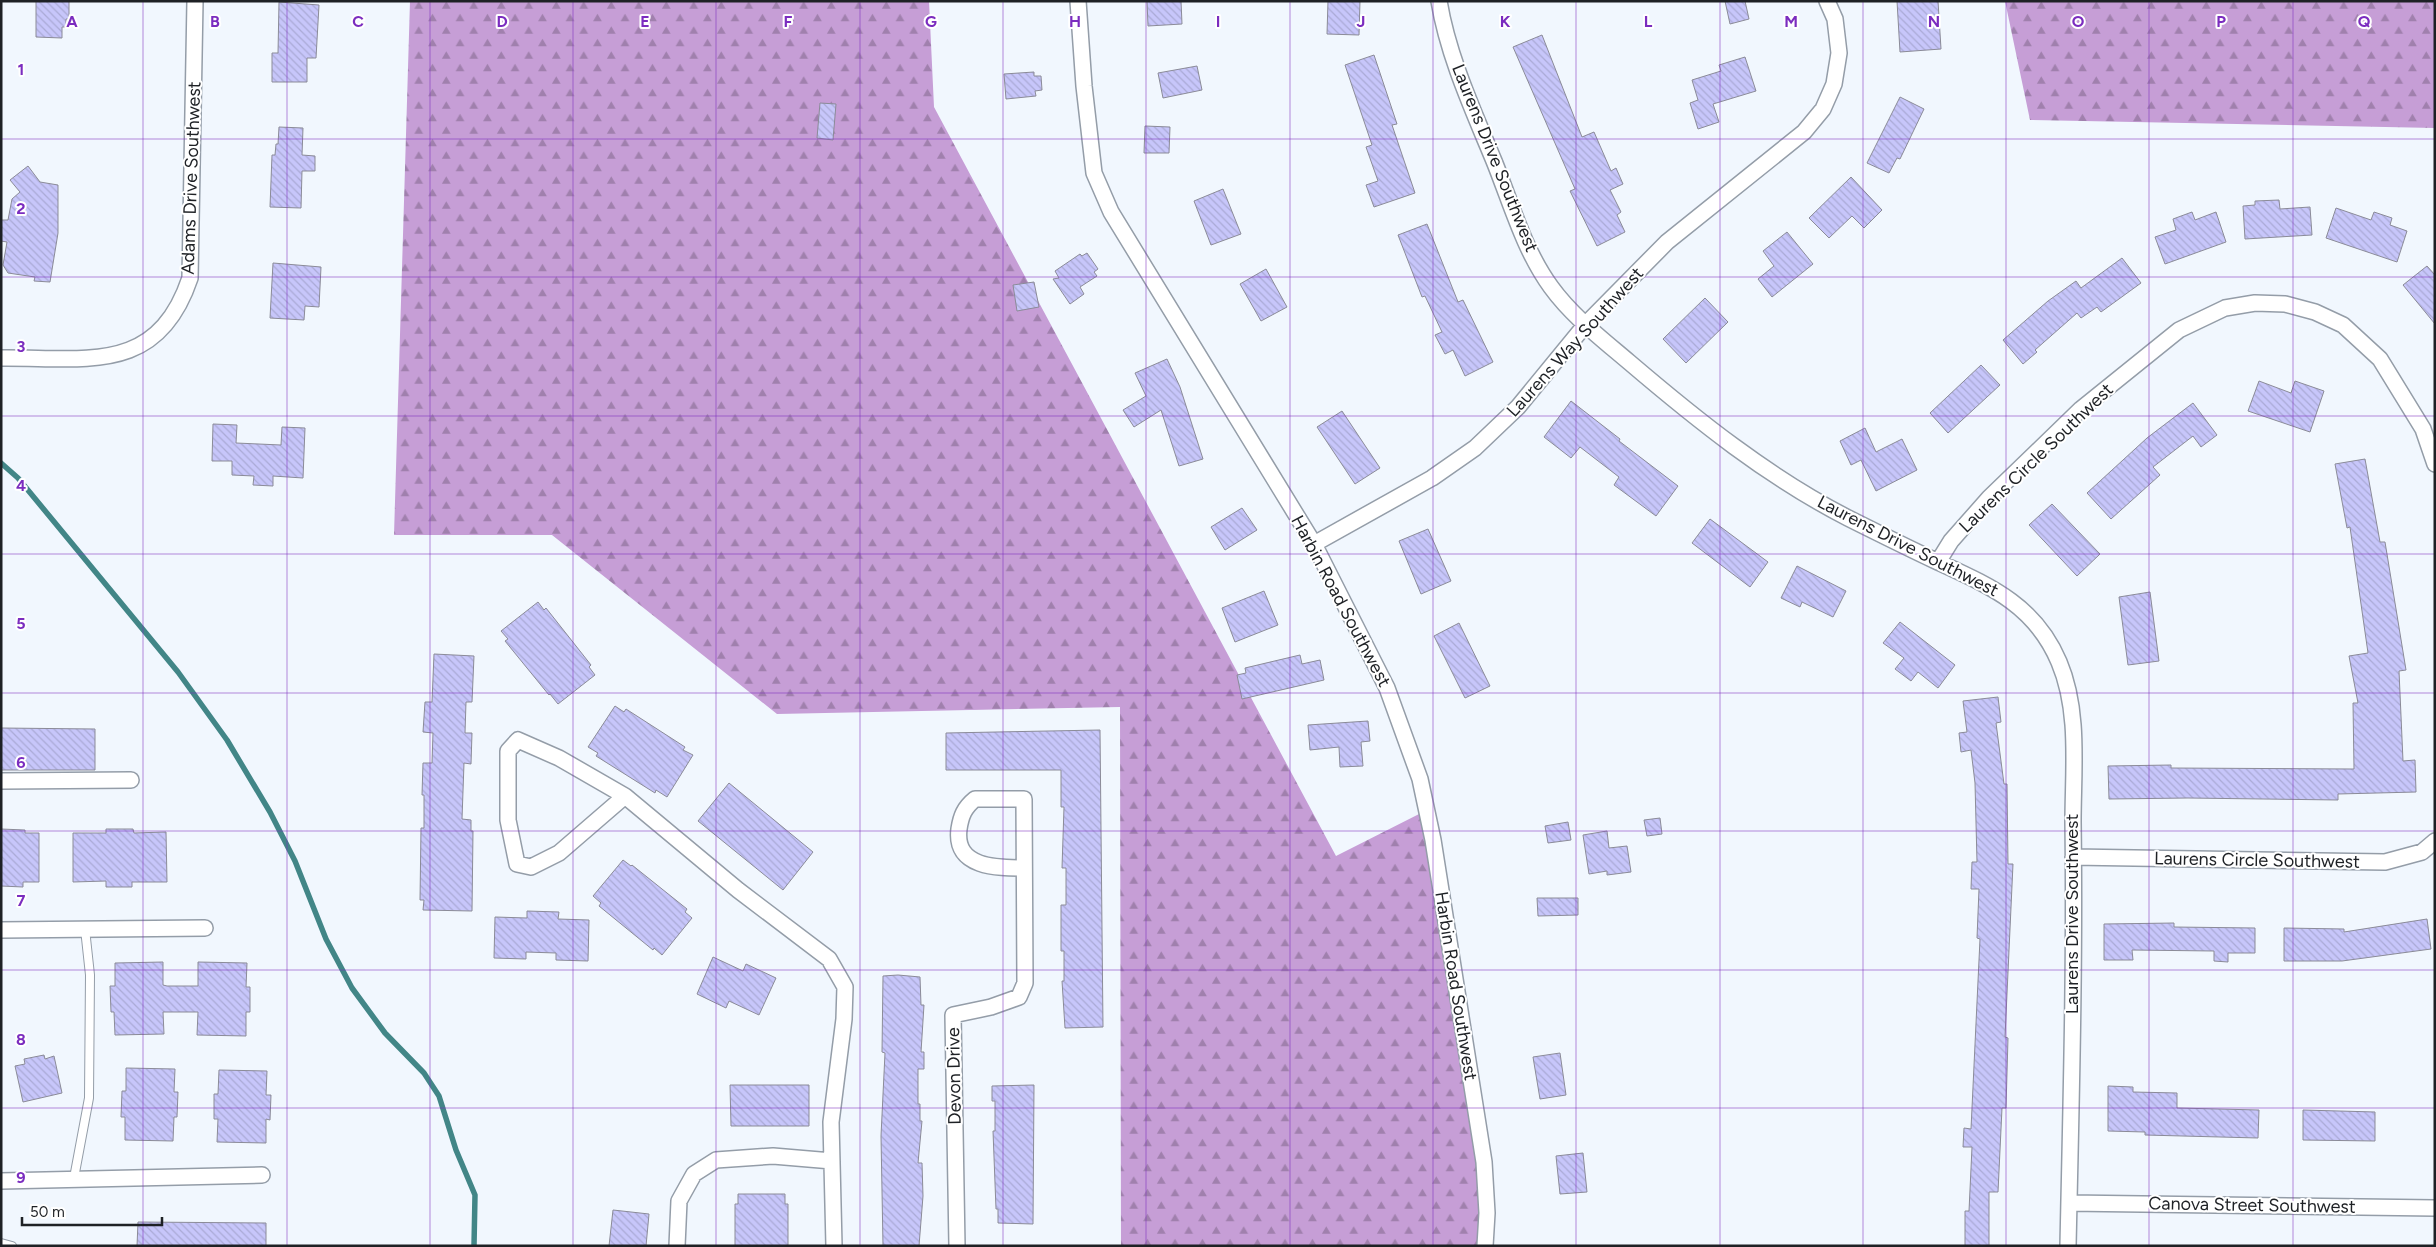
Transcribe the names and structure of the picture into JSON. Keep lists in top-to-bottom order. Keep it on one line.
{"streets":{"street":["Laurens Drive Southwest","Adams Drive Southwest","Laurens Way Southwest","Laurens Circle Southwest","Harbin Road Southwest","Devon Drive","Canova Street Southwest"]},"crossings":[["Laurens Drive Southwest","Laurens Way Southwest"],["Laurens Drive Southwest","Laurens Circle Southwest"],["Laurens Drive Southwest","Canova Street Southwest"],["Laurens Way Southwest","Harbin Road Southwest"]],"scale_bar":"50 m","grid":{"columns":["A","B","C","D","E","F","G","H","I","J","K","L","M","N","O","P","Q"],"rows":["1","2","3","4","5","6","7","8","9"]}}
